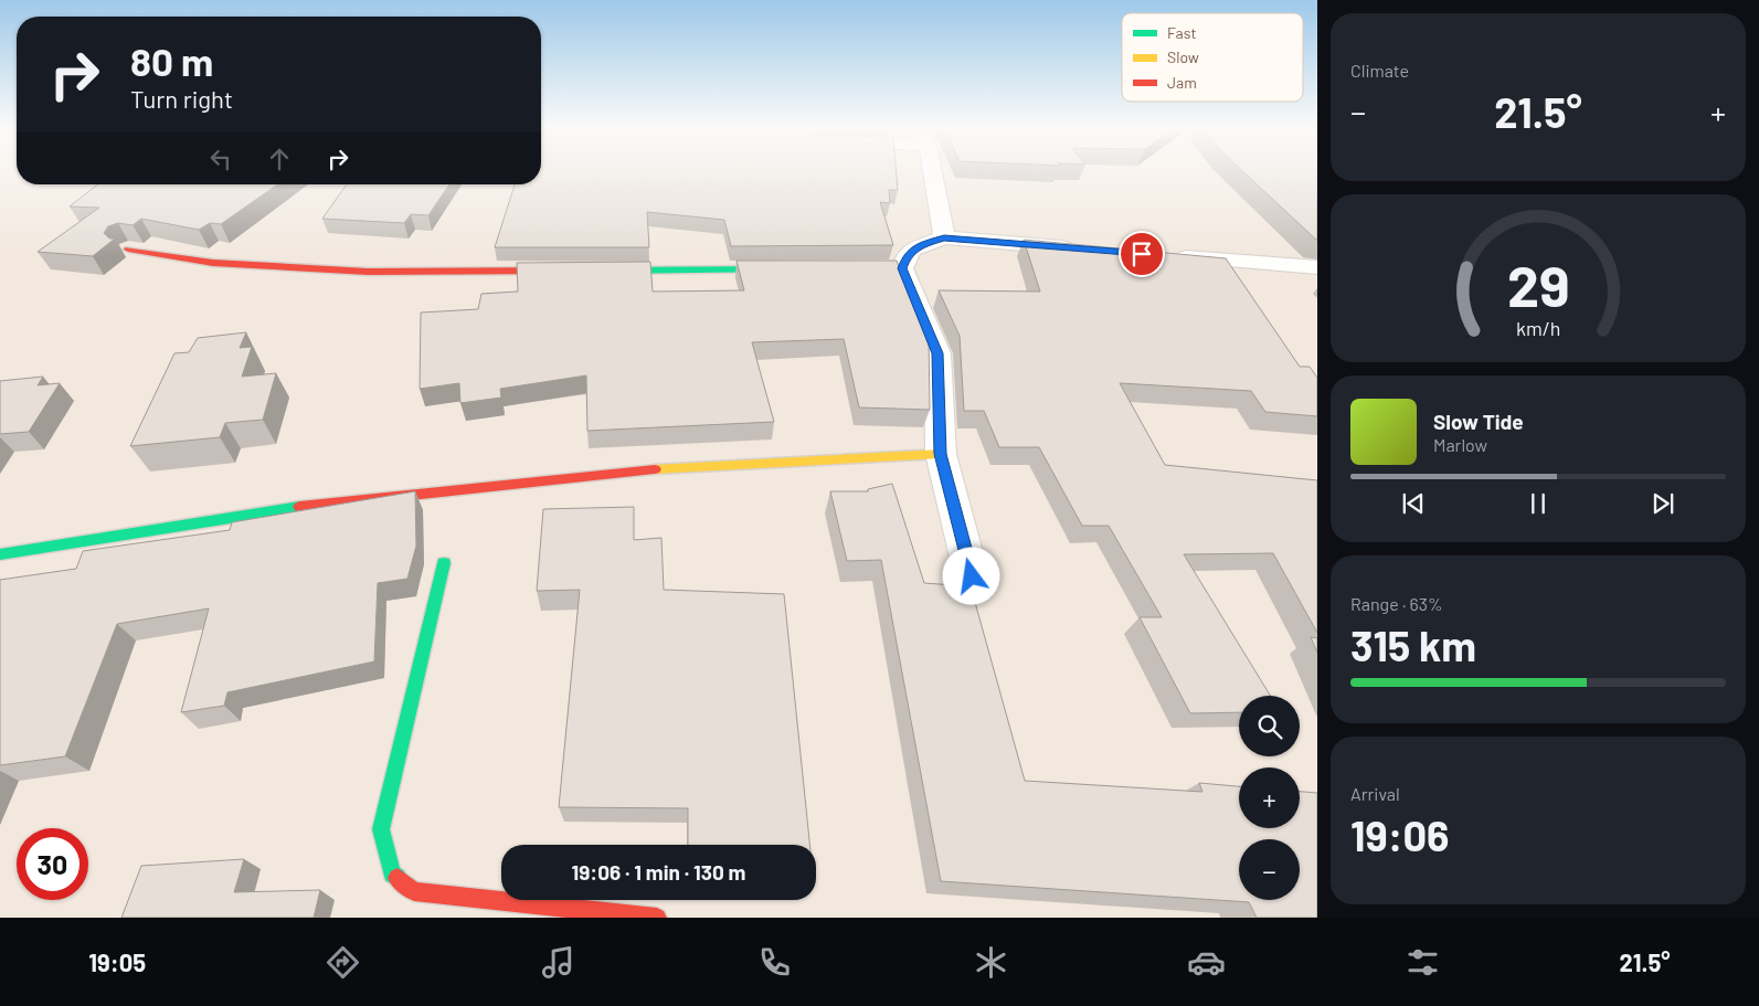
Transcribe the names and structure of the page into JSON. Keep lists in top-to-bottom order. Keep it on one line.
{"legend":["Fast","Slow","Jam"],"page":{"tile":["Climate",["Range · 63%","315 km"],["Arrival","19:06"]],"turn":["80 m","Turn right"],"heat":["−","21.5°","+"],"song":["Slow Tide","Marlow"],"map_buttons":["+","−"],"limit":"30","trip":"19:06 · 1 min · 130 m","tabs":["19:05","21.5°"],"gauge":["29","km/h"]}}
